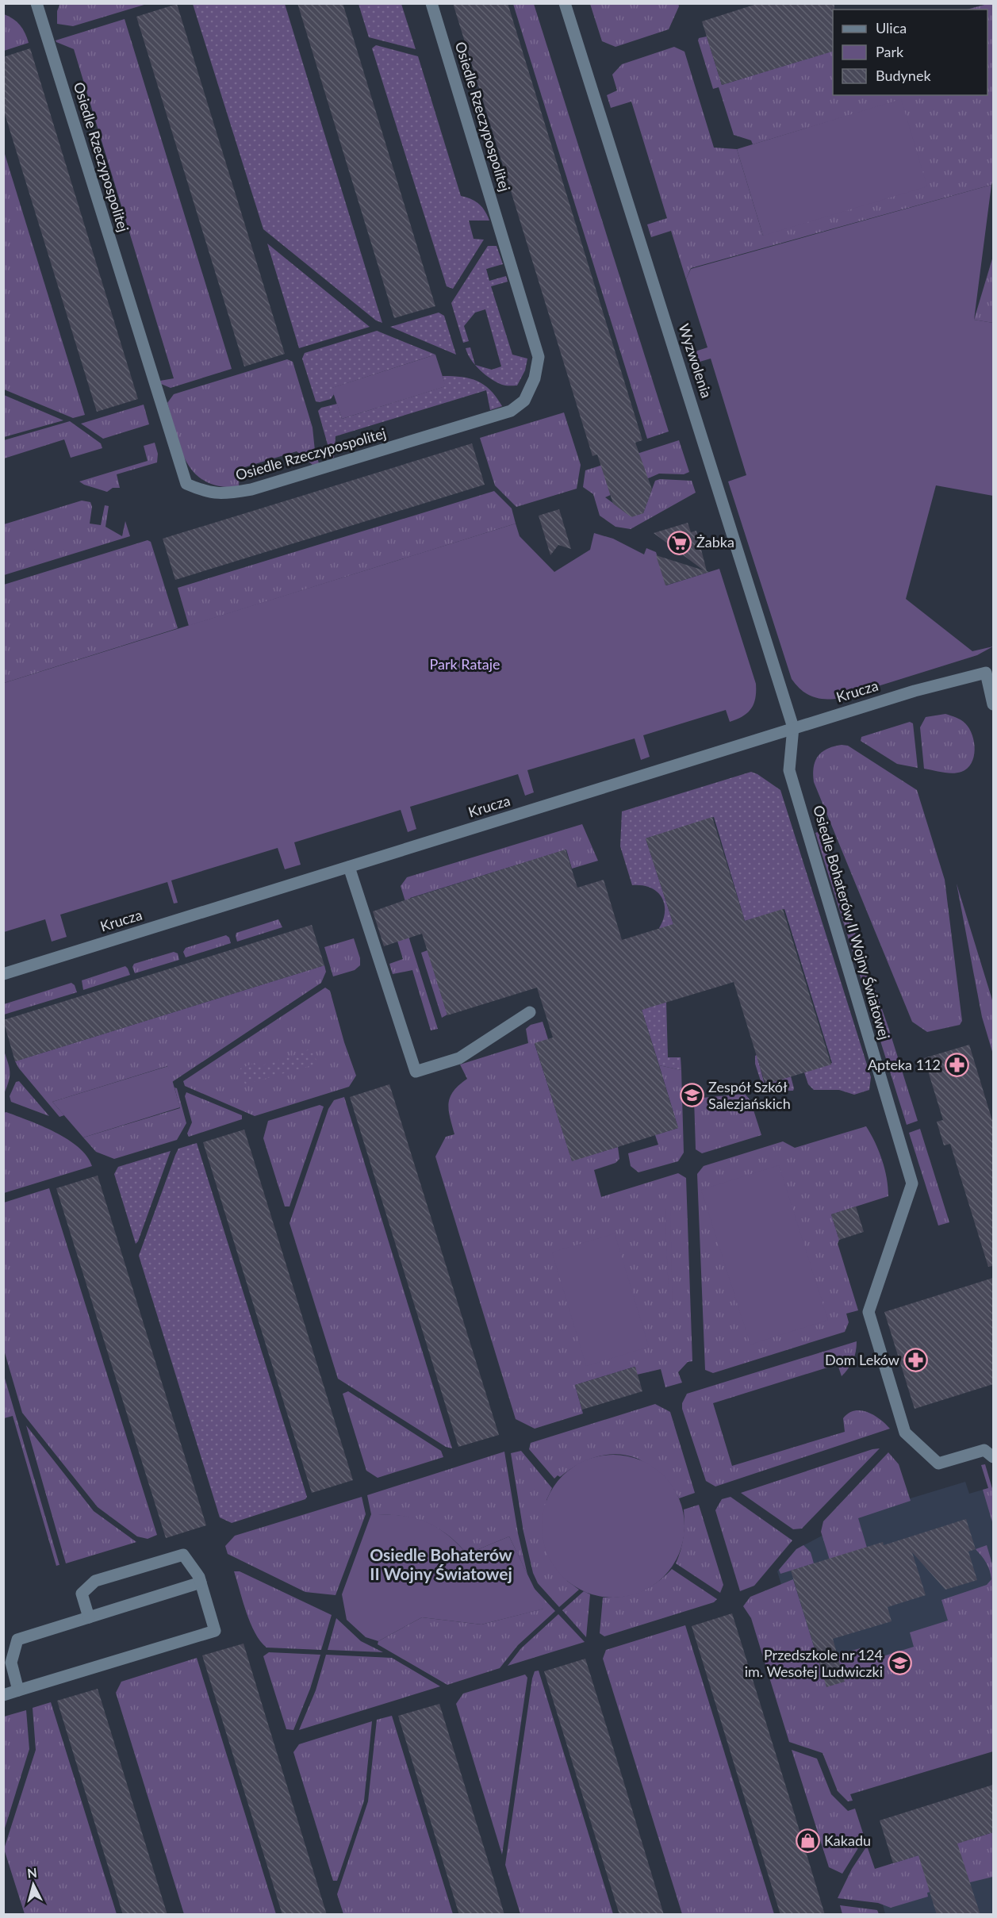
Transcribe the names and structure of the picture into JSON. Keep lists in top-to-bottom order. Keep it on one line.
{"streets":{"street":["Osiedle Rzeczypospolitej","Wyzwolenia","Krucza","Osiedle Bohaterów II Wojny Światowej"]},"crossings":[["Wyzwolenia","Krucza"],["Wyzwolenia","Osiedle Bohaterów II Wojny Światowej"],["Krucza","Osiedle Bohaterów II Wojny Światowej"]],"districts":["Osiedle Bohaterów II Wojny Światowej"],"parks":["Park Rataje"],"places":{"supermarket":["Żabka"],"pharmacy":["Apteka 112","Dom Leków"],"school or university":["Zespół Szkół Salezjańskich","Przedszkole nr 124 im. Wesołej Ludwiczki"],"shop":["Kakadu"]},"legend":["Ulica","Park","Budynek"],"north":"top"}
